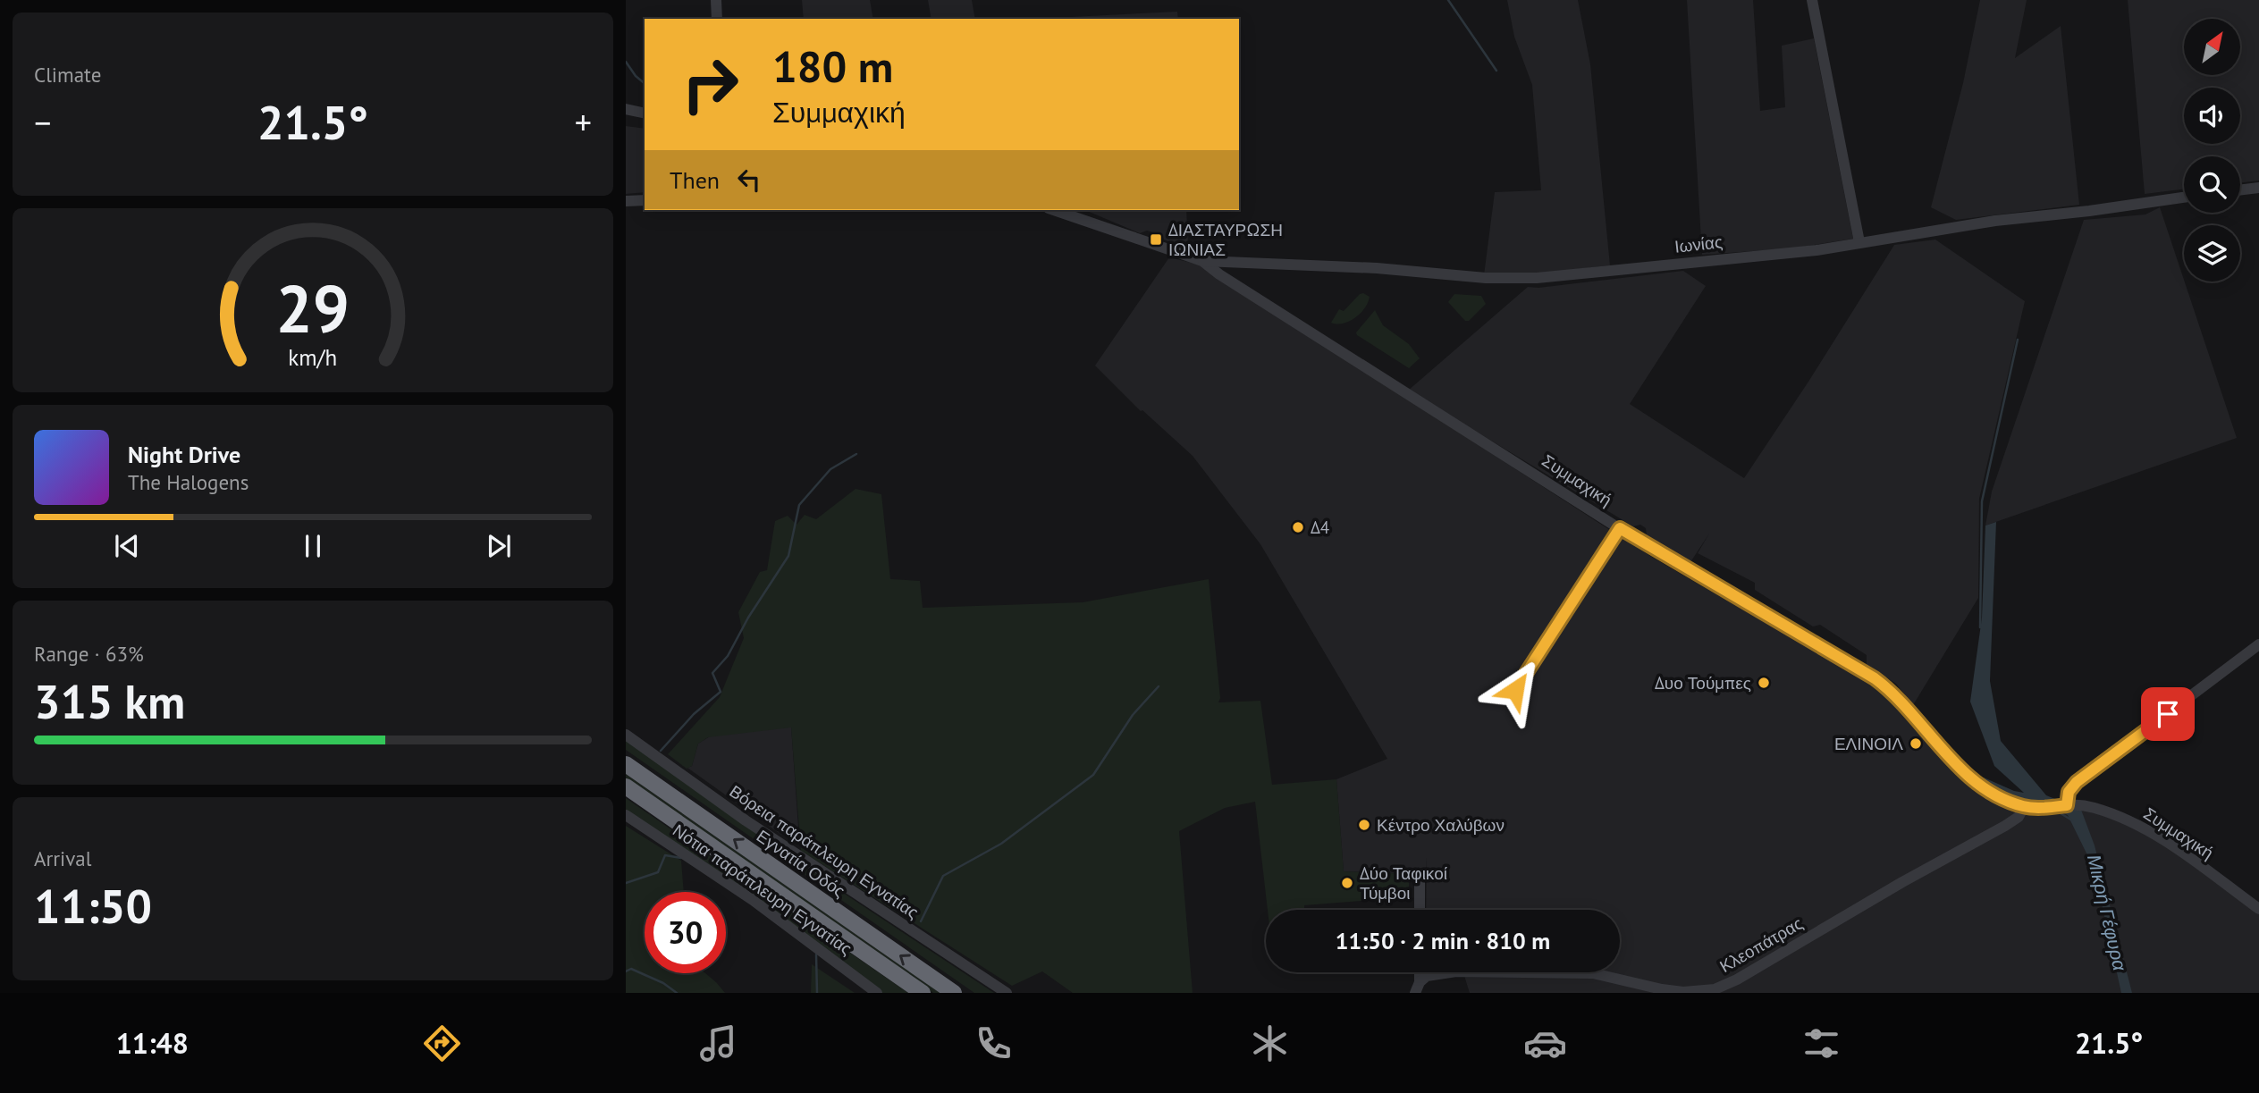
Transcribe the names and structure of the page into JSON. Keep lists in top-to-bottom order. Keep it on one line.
{"streets":{"highway":["Εγνατία Οδός"],"street":["Ιωνίας","Συμμαχική","Βόρεια παράπλευρη Εγνατίας","Νότια παράπλευρη Εγνατίας","Κλεοπάτρας"]},"crossings":[["Ιωνίας","Συμμαχική"],["Συμμαχική","Κλεοπάτρας"]],"water":["Μικρή Γέφυρα"],"places":{"transit":["ΔΙΑΣΤΑΥΡΩΣΗ ΙΩΝΙΑΣ"],"other":["Δ4","Δυο Τούμπες","ΕΛΙΝΟΙΛ","Κέντρο Χαλύβων","Δύο Ταφικοί Τύμβοι"]},"north":"top right","page":{"tile":["Climate",["Range · 63%","315 km"],["Arrival","11:50"]],"turn":["180 m","Συμμαχική"],"heat":["−","21.5°","+"],"then":"Then","song":["Night Drive","The Halogens"],"limit":"30","trip":"11:50 · 2 min · 810 m","tabs":["11:48","21.5°"],"gauge":["29","km/h"]}}
